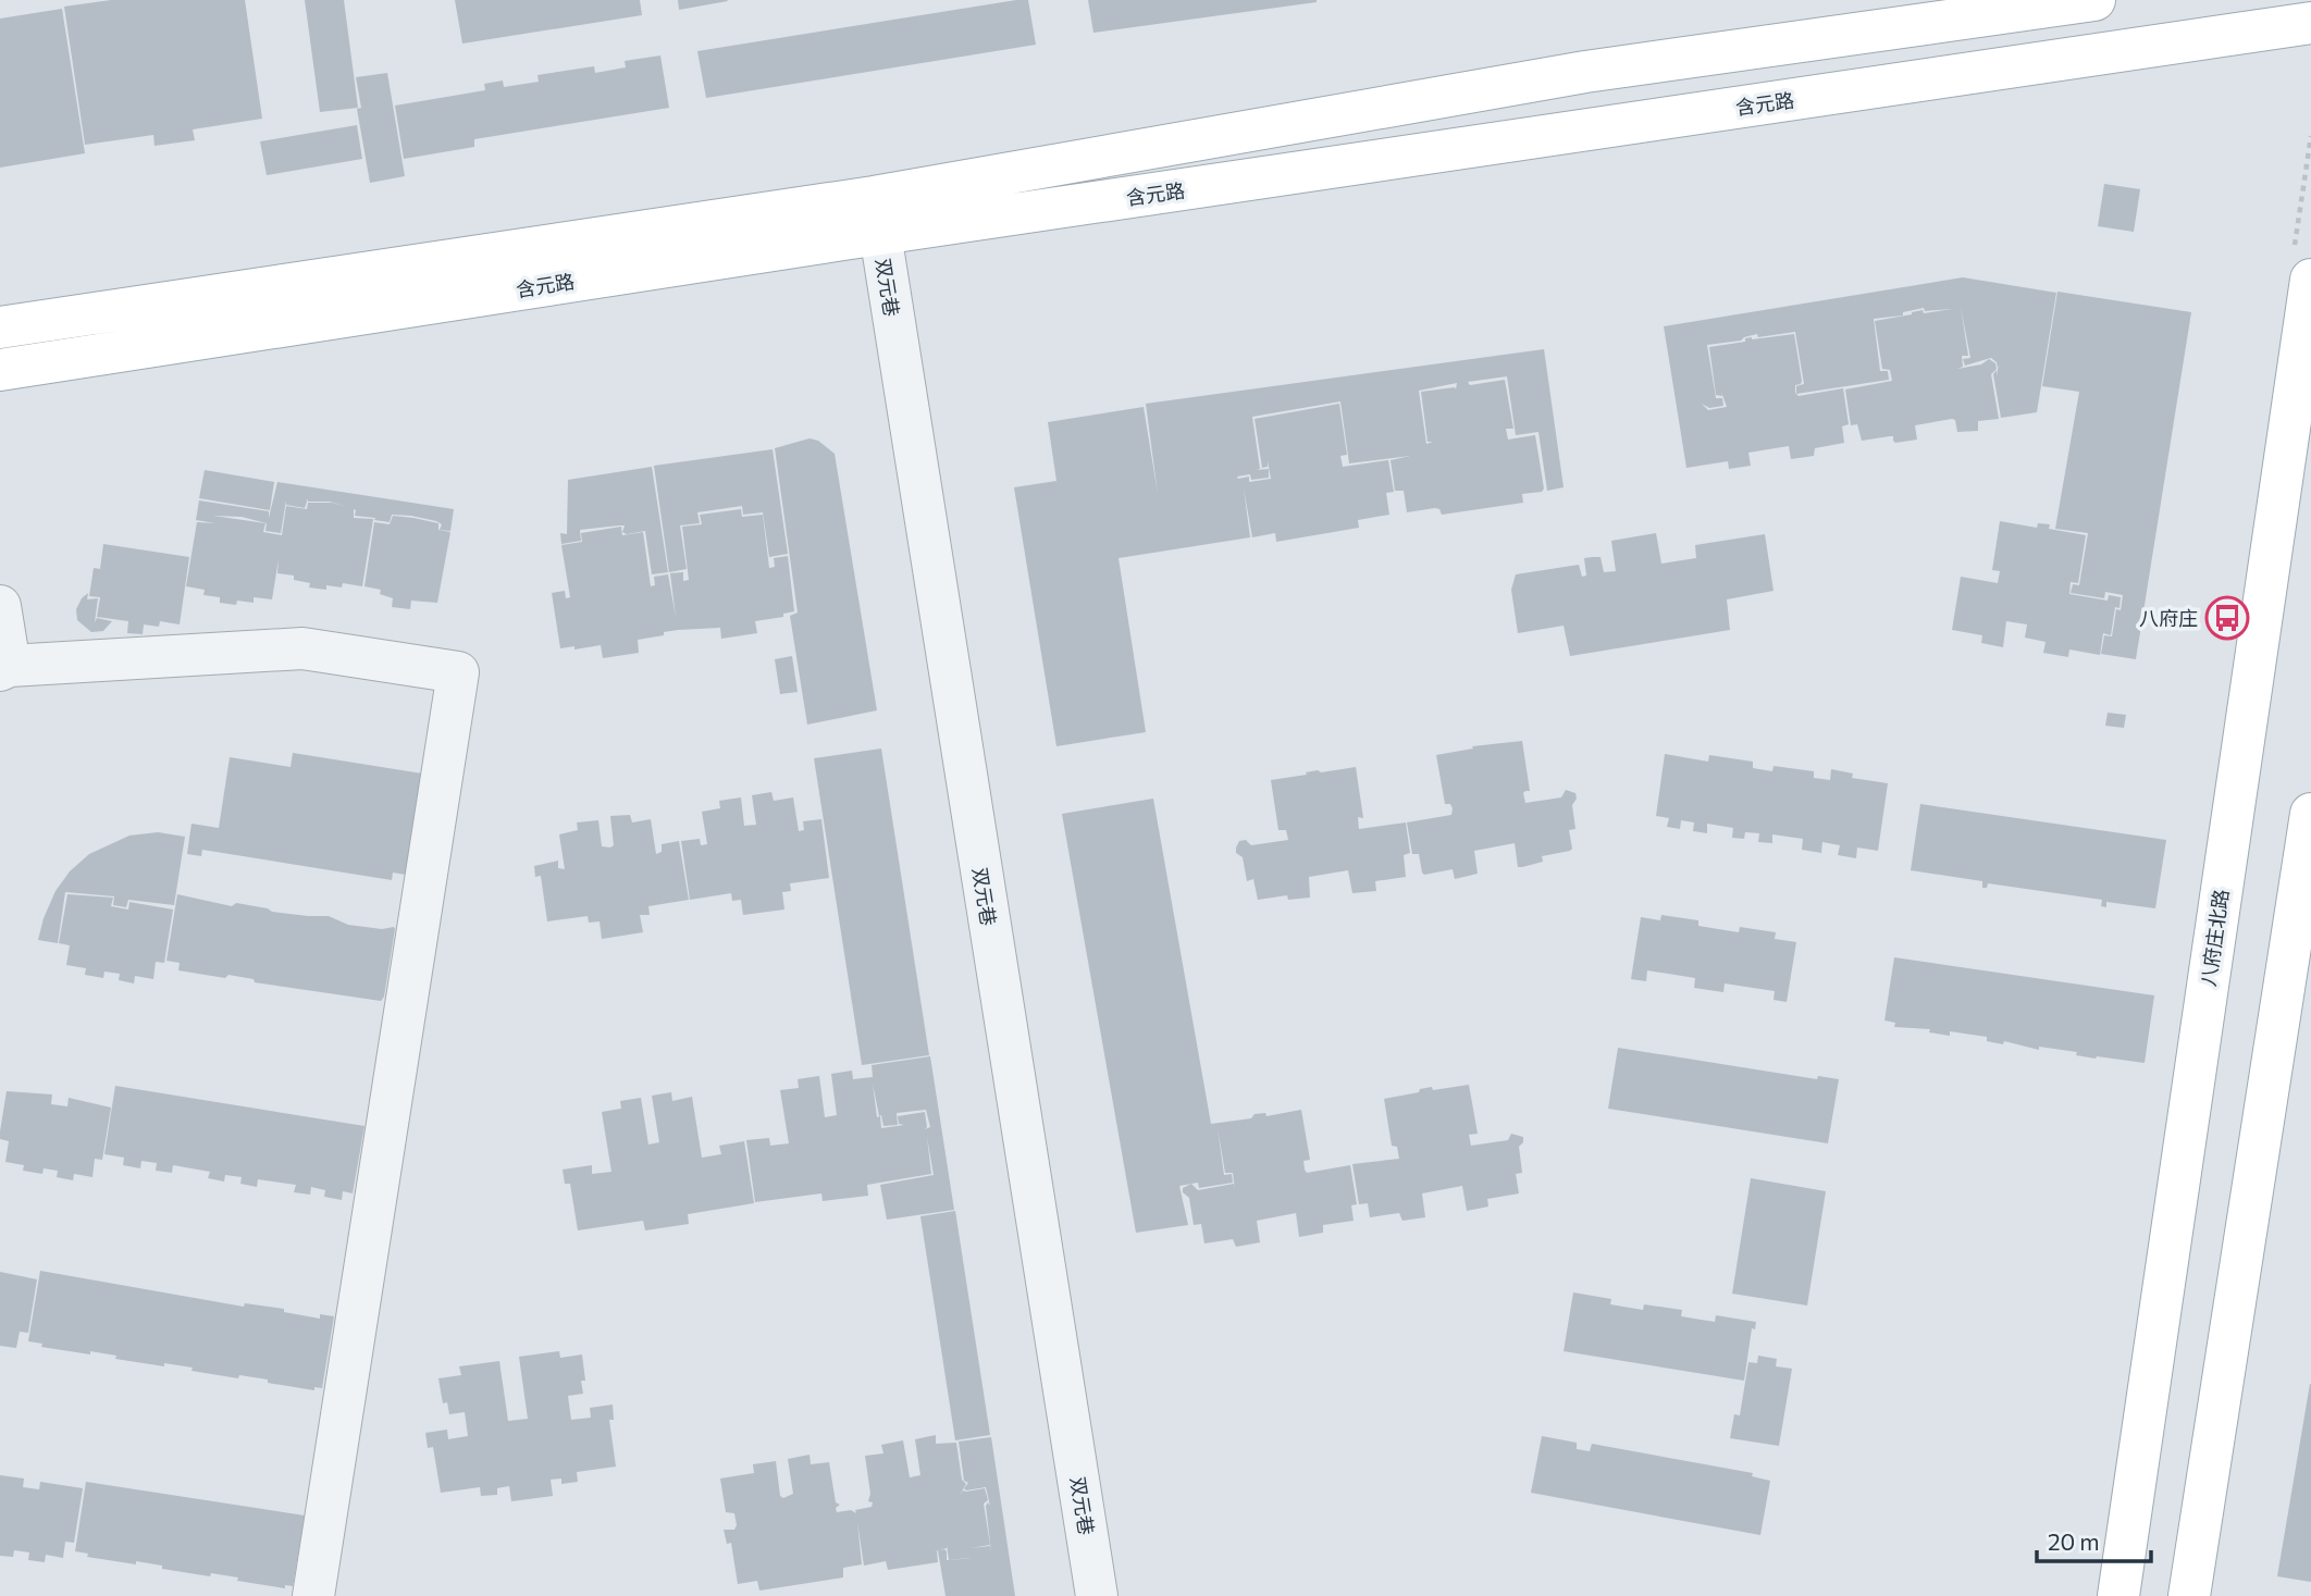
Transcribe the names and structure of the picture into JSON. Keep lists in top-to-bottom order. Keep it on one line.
{"streets":{"main road":["含元路","八府庄北路"],"street":["双元巷"]},"crossings":[["含元路","双元巷"]],"places":{"bus stop":["八府庄"]},"scale_bar":"20 m"}
